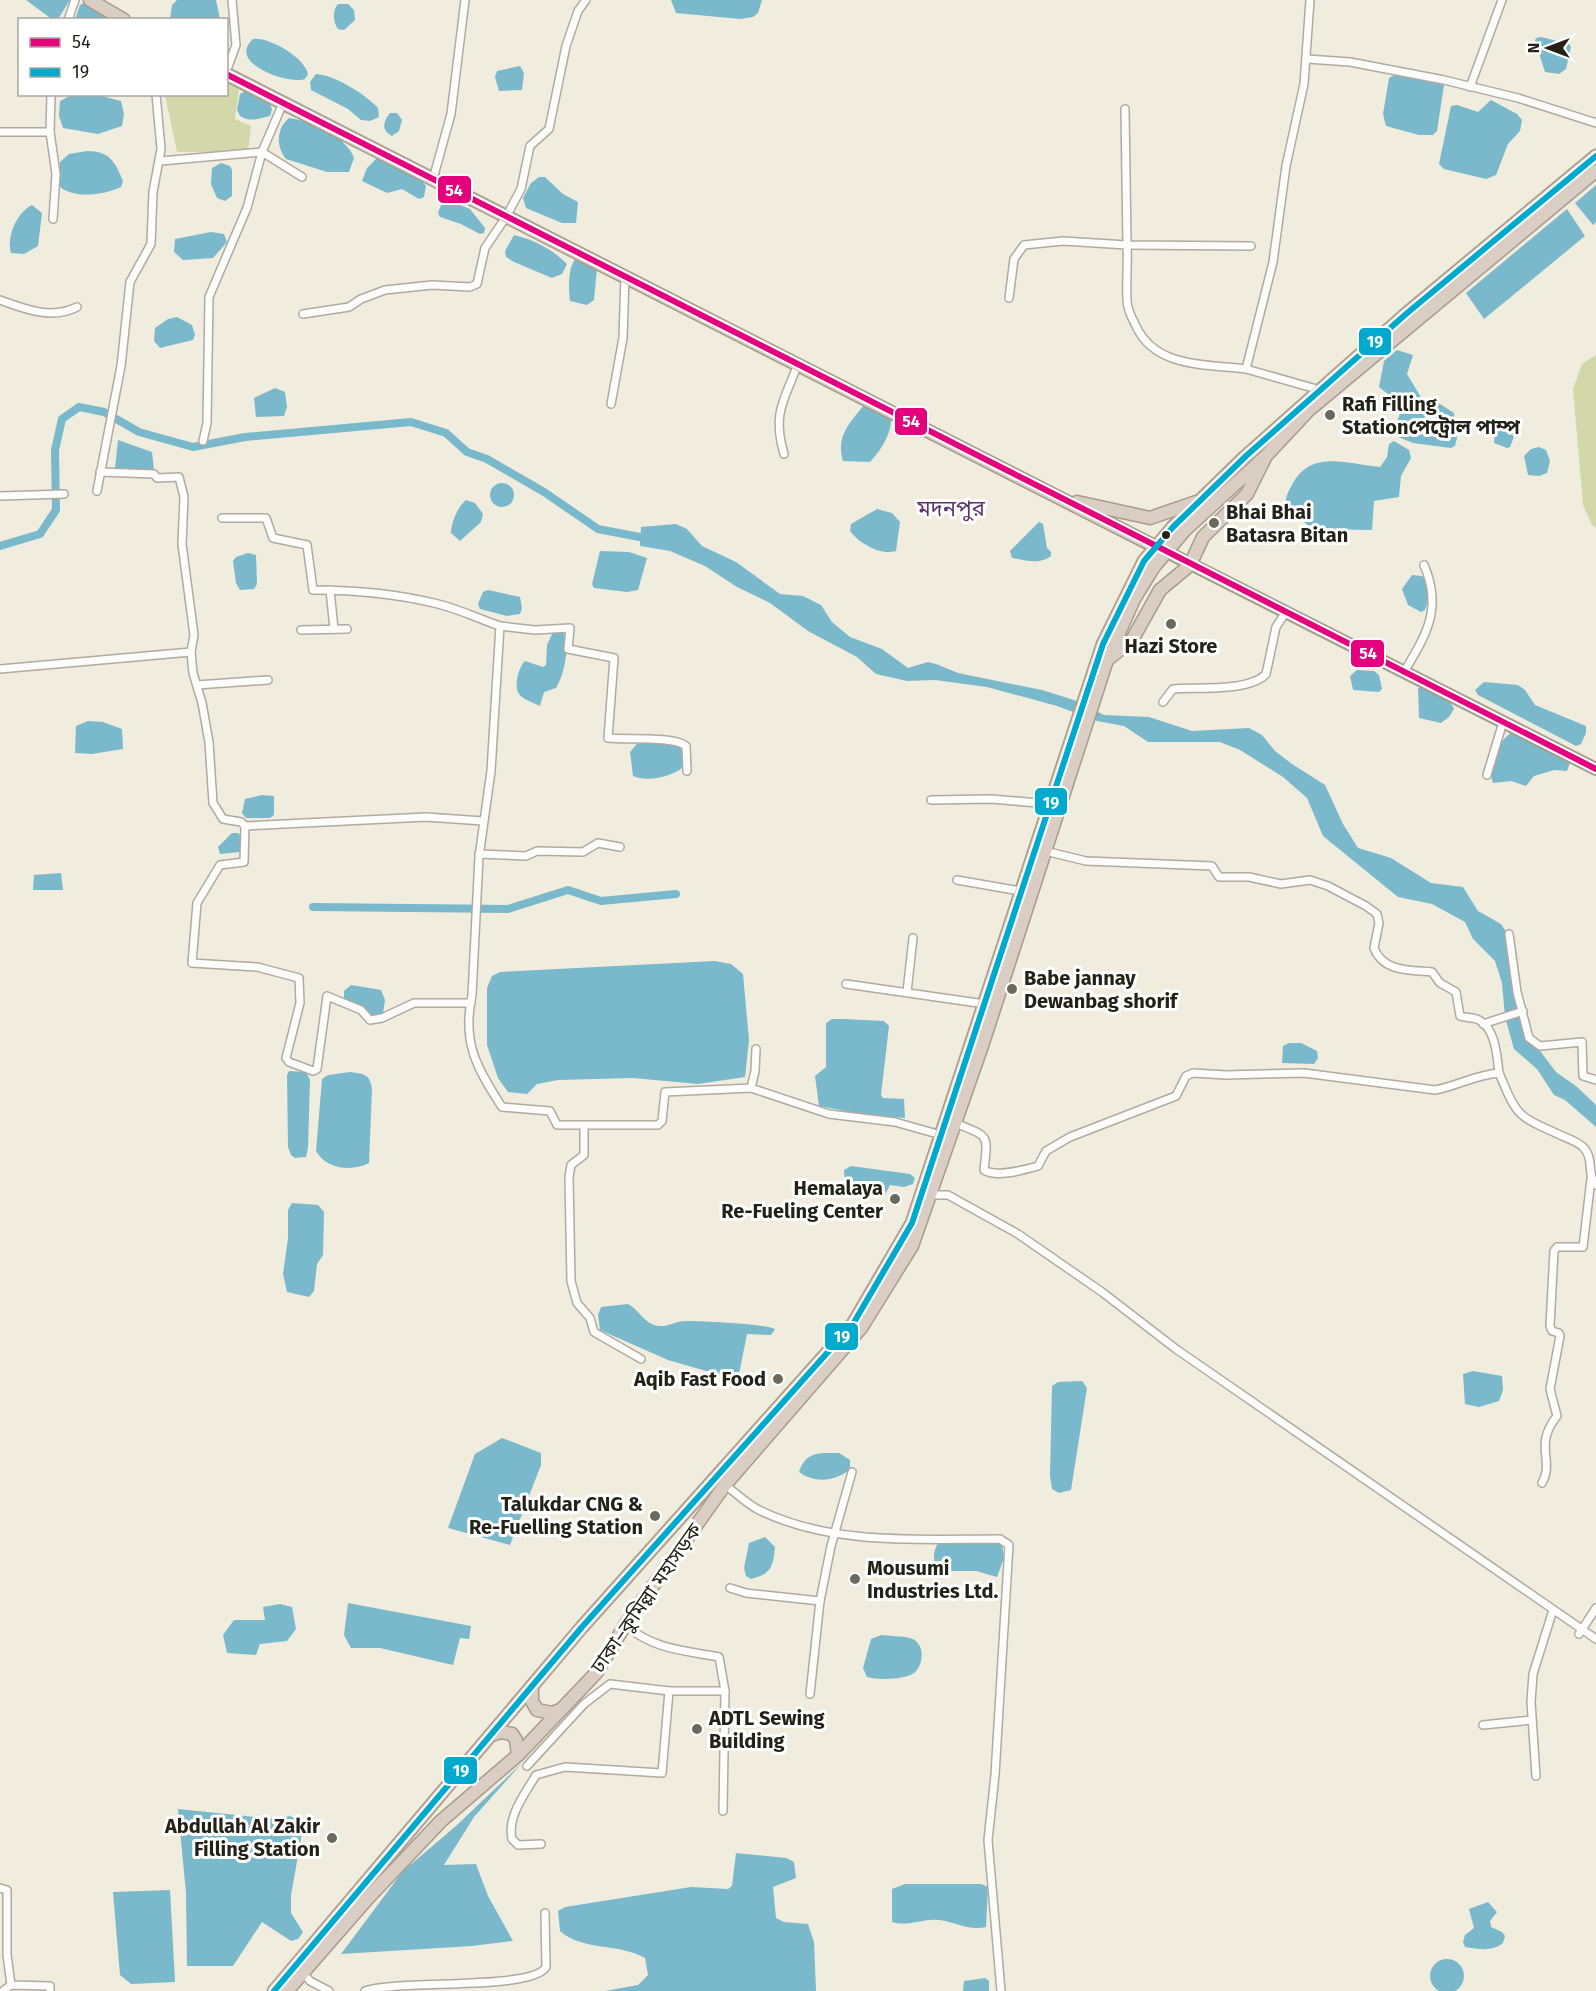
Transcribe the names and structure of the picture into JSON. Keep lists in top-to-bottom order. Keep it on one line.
{"streets":{"highway":["ঢাকা–কুমিল্লা মহাসড়ক"]},"districts":["মদনপুর"],"places":["Rafi Filling Stationপেট্রোল পাম্প","Bhai Bhai Batasra Bitan","Hazi Store","Babe jannay Dewanbag shorif","Hemalaya Re-Fueling Center","Aqib Fast Food","Talukdar CNG & Re-Fuelling Station","Mousumi Industries Ltd.","ADTL Sewing Building","Abdullah Al Zakir Filling Station"],"lines":["transit line 54","transit line 19"],"legend":["54","19"],"north":"left"}
